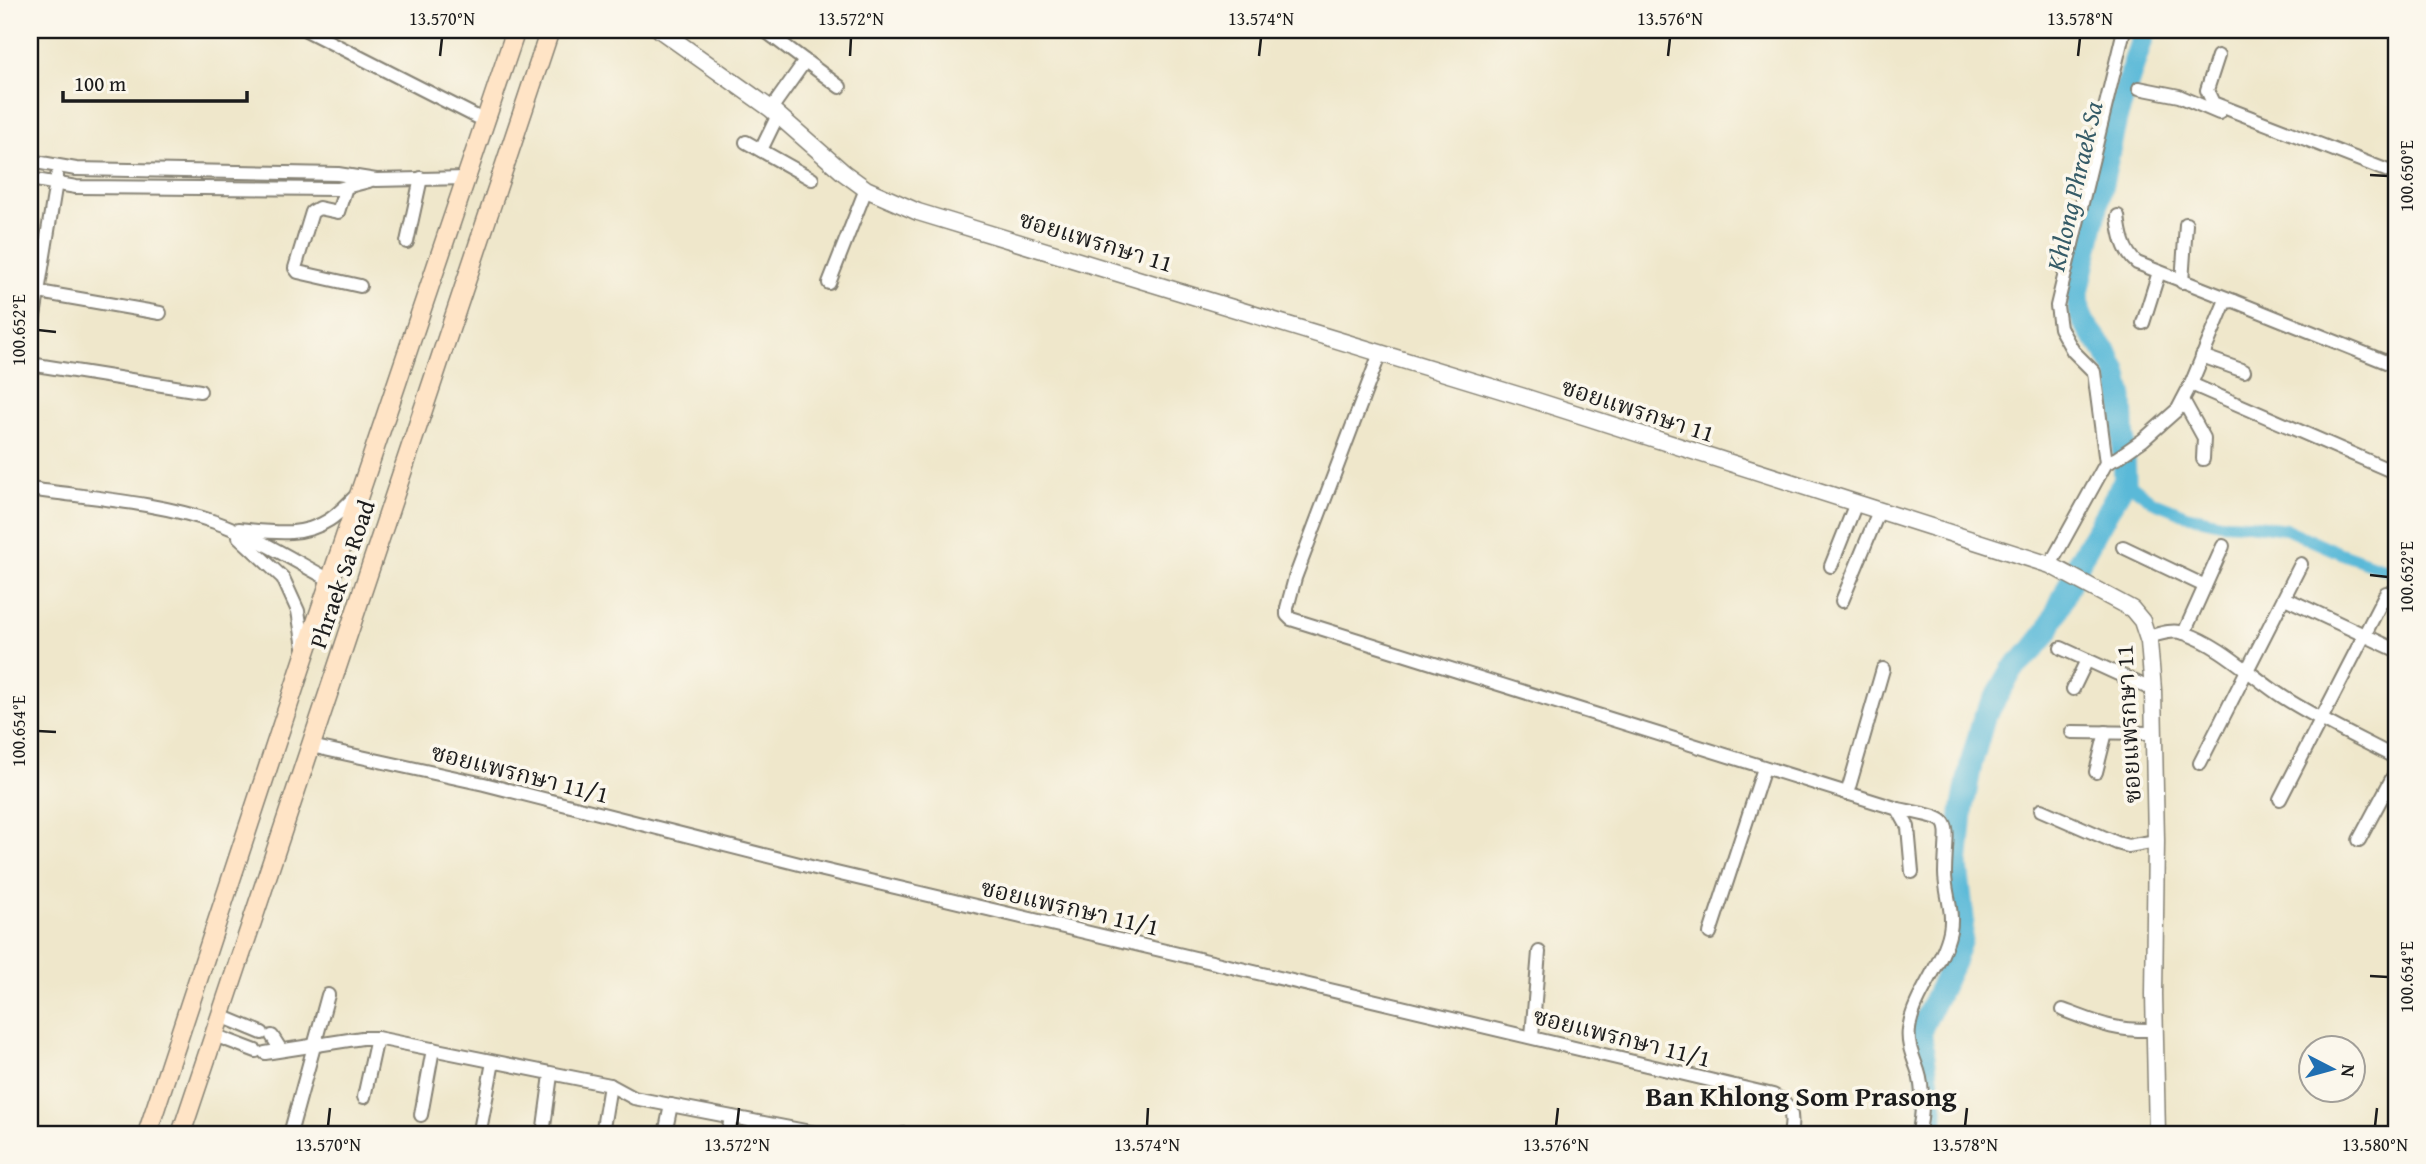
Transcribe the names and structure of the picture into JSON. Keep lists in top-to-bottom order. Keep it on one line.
{"streets":{"main road":["Phraek Sa Road"],"street":["ซอยแพรกษา 11","ซอยแพรกษา 11/1"]},"crossings":[["Phraek Sa Road","ซอยแพรกษา 11/1"]],"districts":["Ban Khlong Som Prasong"],"water":["Khlong Phraek Sa"],"scale_bar":"100 m","north":"right","coordinates":["13.570°N","13.572°N","13.574°N","13.576°N","13.578°N","100.650°E","100.652°E","100.654°E","13.580°N"]}
